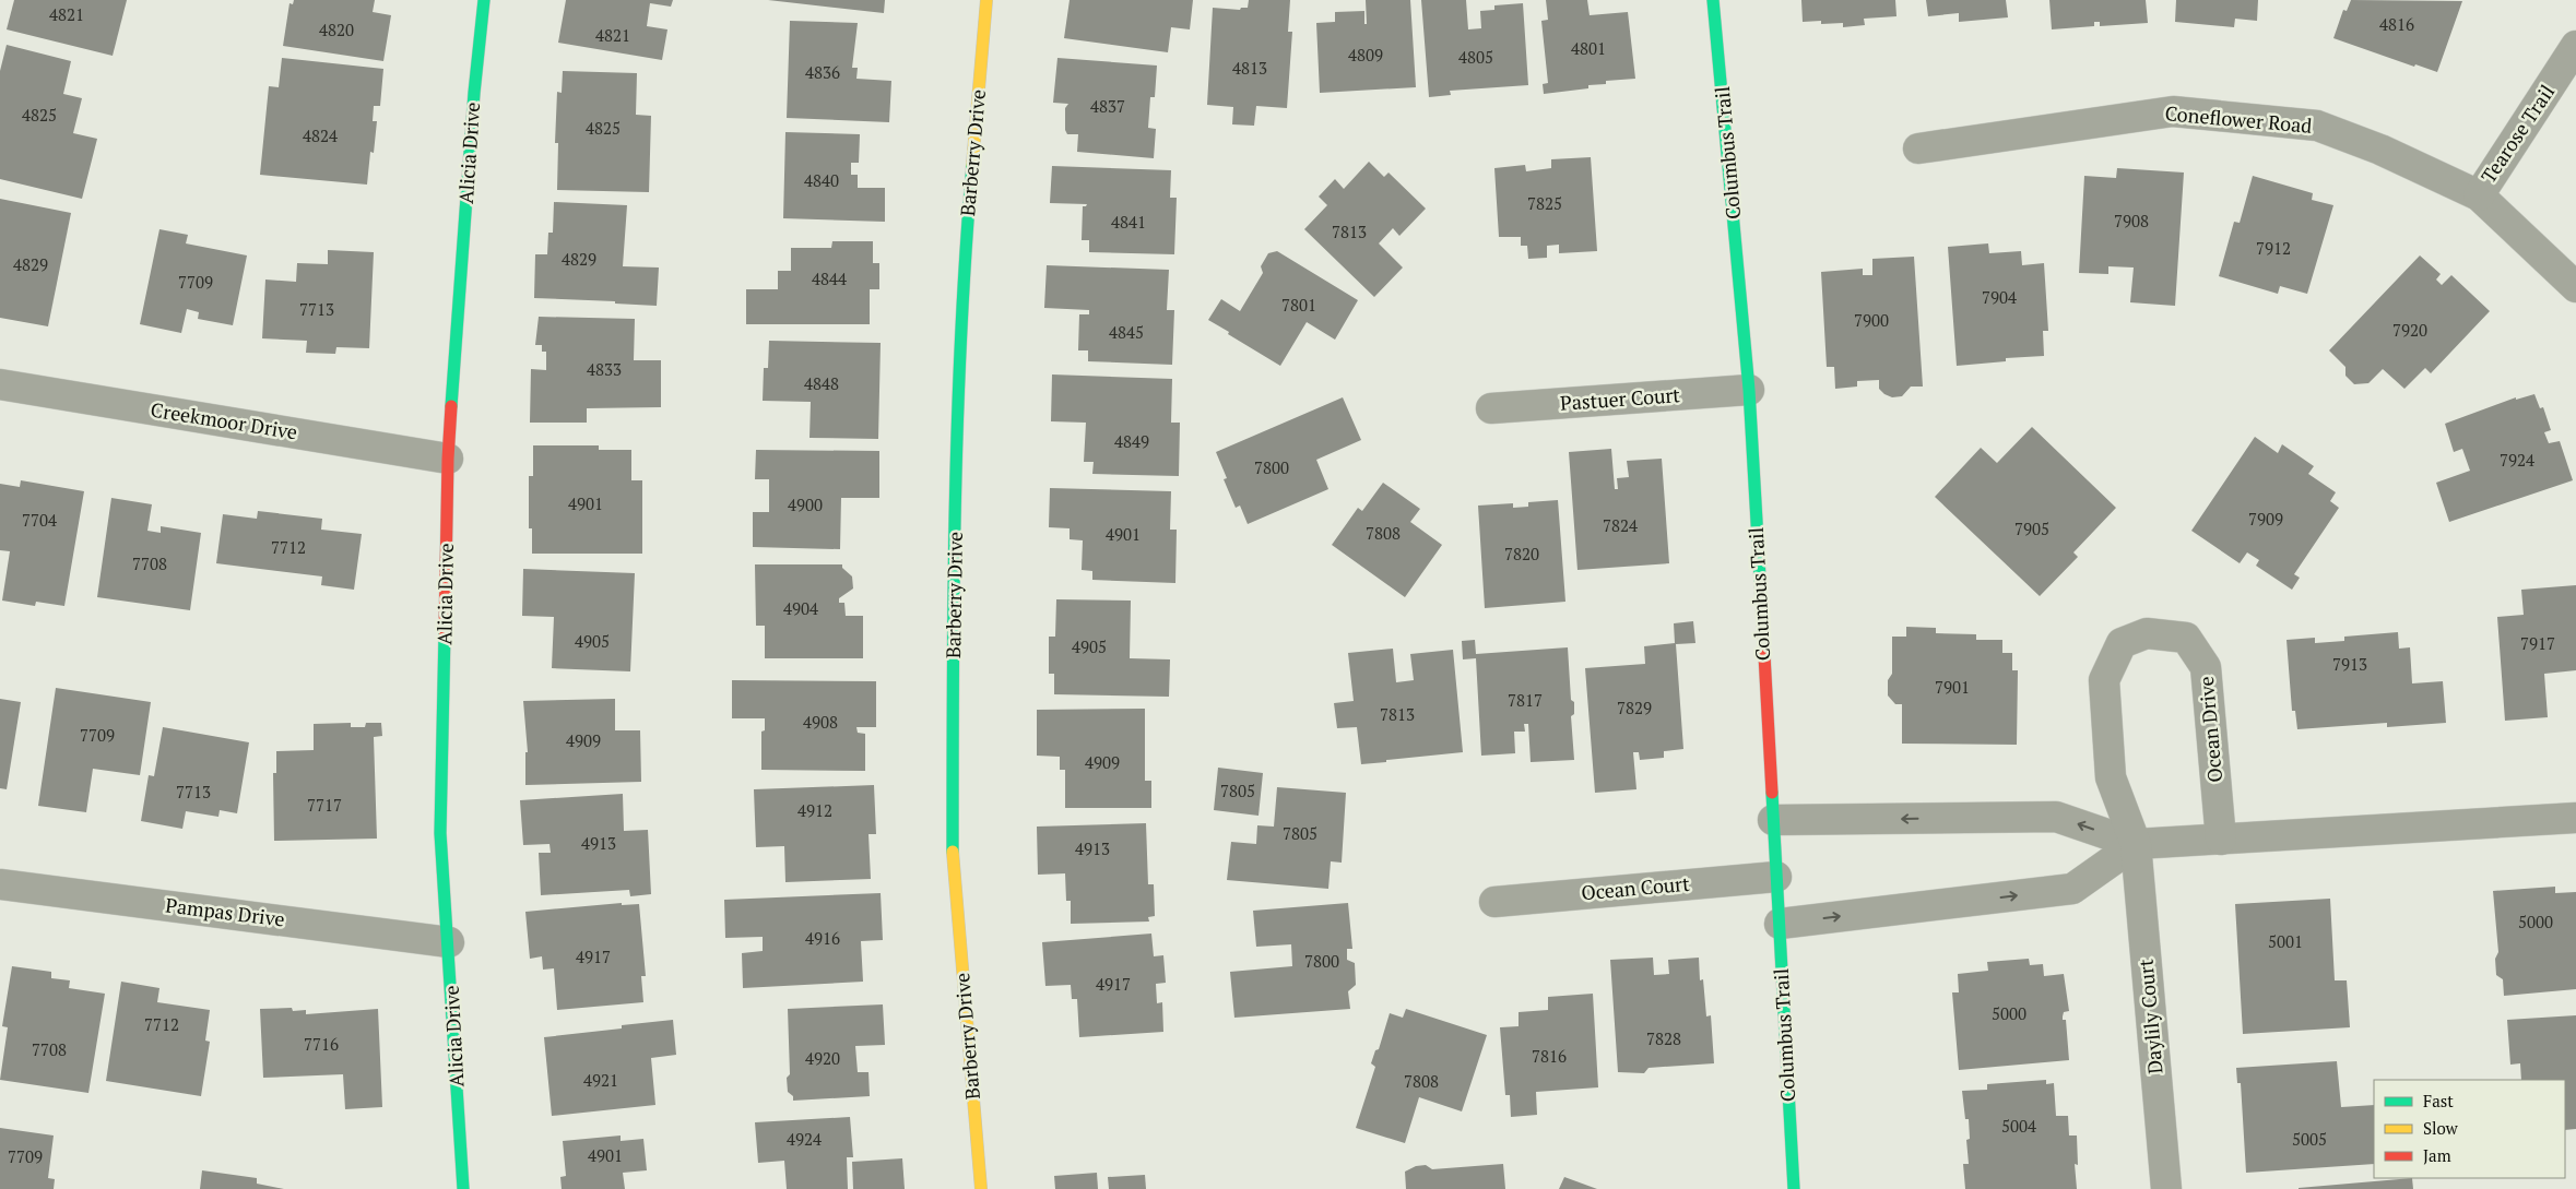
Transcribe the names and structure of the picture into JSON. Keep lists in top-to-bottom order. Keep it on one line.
{"streets":{"street":["Coneflower Road","Tearose Trail","Alicia Drive","Barberry Drive","Columbus Trail","Pastuer Court","Creekmoor Drive","Ocean Drive","Ocean Court","Pampas Drive","Daylily Court"]},"crossings":[["Coneflower Road","Tearose Trail"],["Alicia Drive","Creekmoor Drive"],["Alicia Drive","Pampas Drive"],["Columbus Trail","Pastuer Court"],["Columbus Trail","Ocean Court"],["Ocean Drive","Daylily Court"]],"house_numbers":["4821","4816","4820","4821","4801","4809","4805","4813","4836","4837","4825","4825","4824","4840","7825","7908","4841","7813","7912","4829","4829","4844","7709","7904","7801","7713","7900","7920","4845","4833","4848","4849","7924","7800","4901","4900","7909","7704","7824","7905","7808","4901","7712","7820","7708","4904","4905","7917","4905","7913","7901","7817","7829","7813","4908","7709","4909","4909","7805","7713","7717","4912","7805","4913","4913","5000","4916","5001","4917","7800","4917","5000","7712","7828","7716","7708","7816","4920","4921","7808","5004","4924","5005","4901","7709"],"legend":["Fast","Slow","Jam"]}
